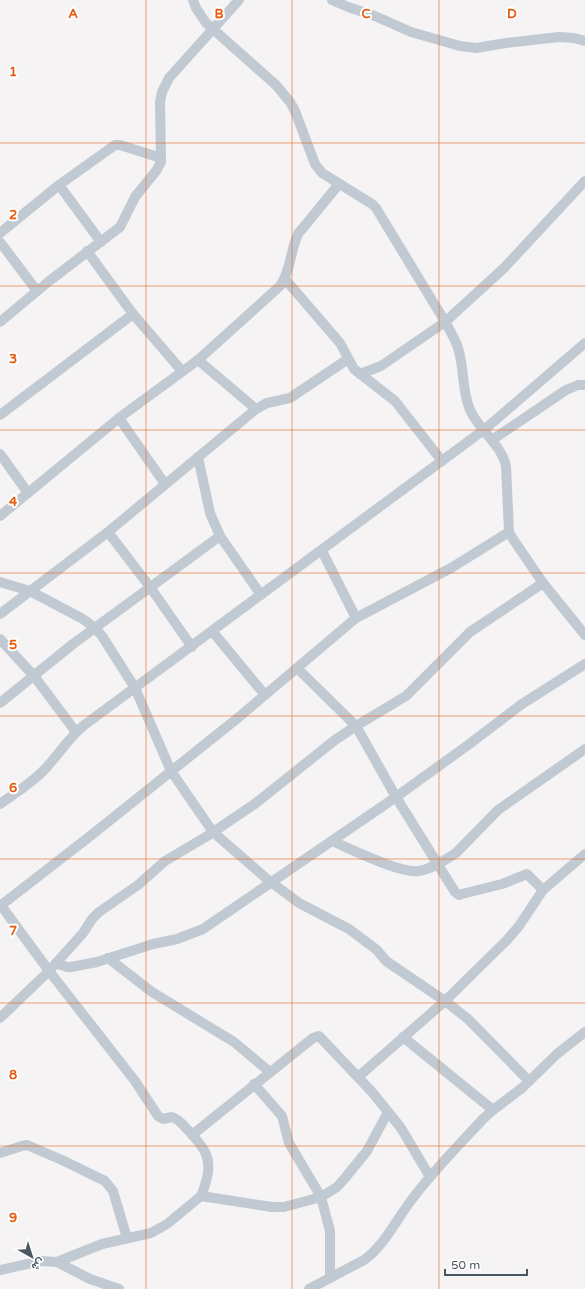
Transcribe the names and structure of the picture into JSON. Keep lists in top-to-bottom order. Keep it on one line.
{"scale_bar":"50 m","north":"bottom right","grid":{"columns":["A","B","C","D"],"rows":["1","2","3","4","5","6","7","8","9"]}}
